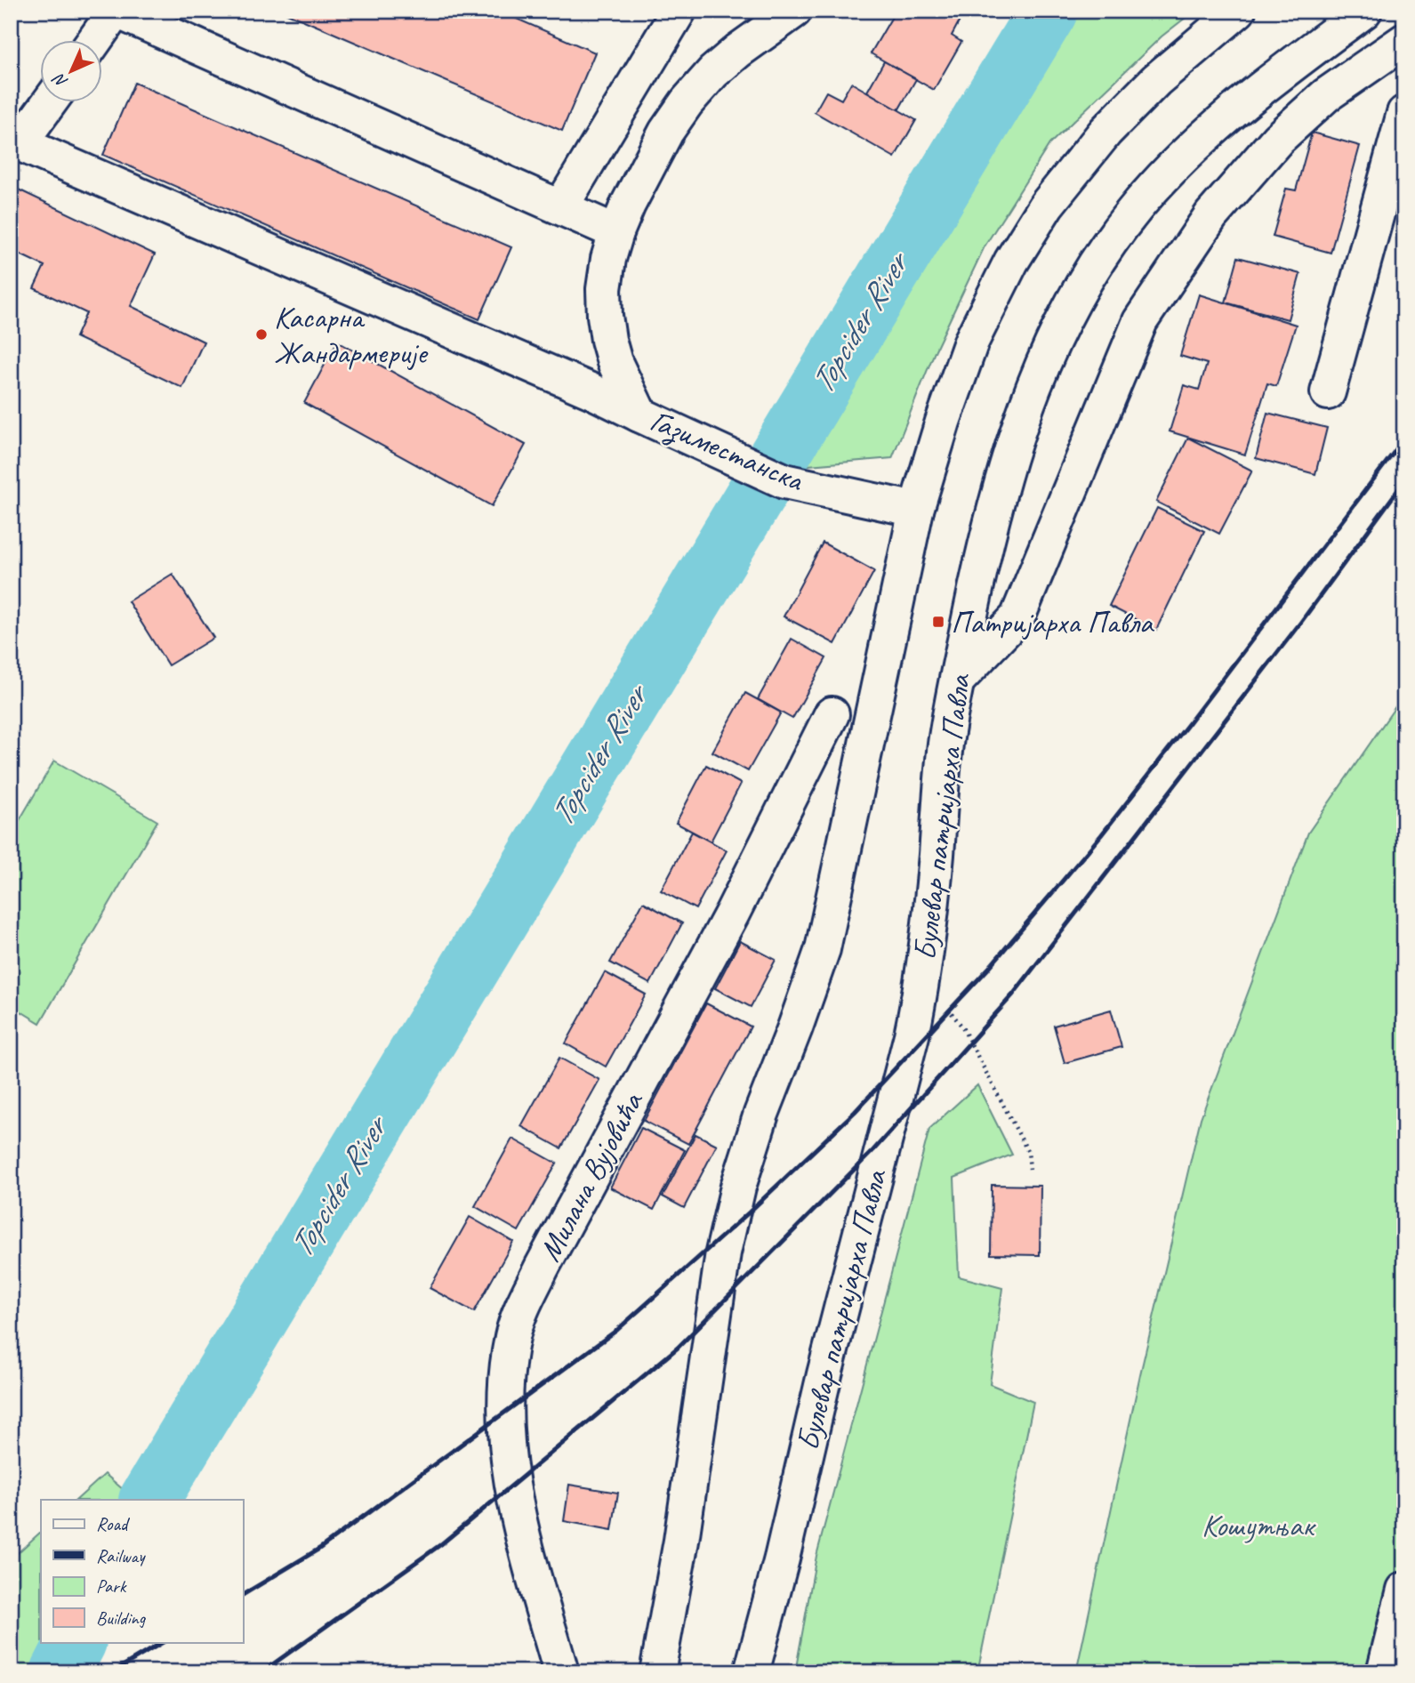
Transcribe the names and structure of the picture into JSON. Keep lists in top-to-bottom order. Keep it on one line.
{"streets":{"main road":["Газиместанска","Булевар патријарха Павла","Милана Вујовића"]},"water":["Topcider River"],"parks":["Кошутњак"],"places":{"other":["Касарна Жандармерије"],"transit":["Патријарха Павла"]},"legend":["Road","Railway","Park","Building"],"north":"bottom left"}
